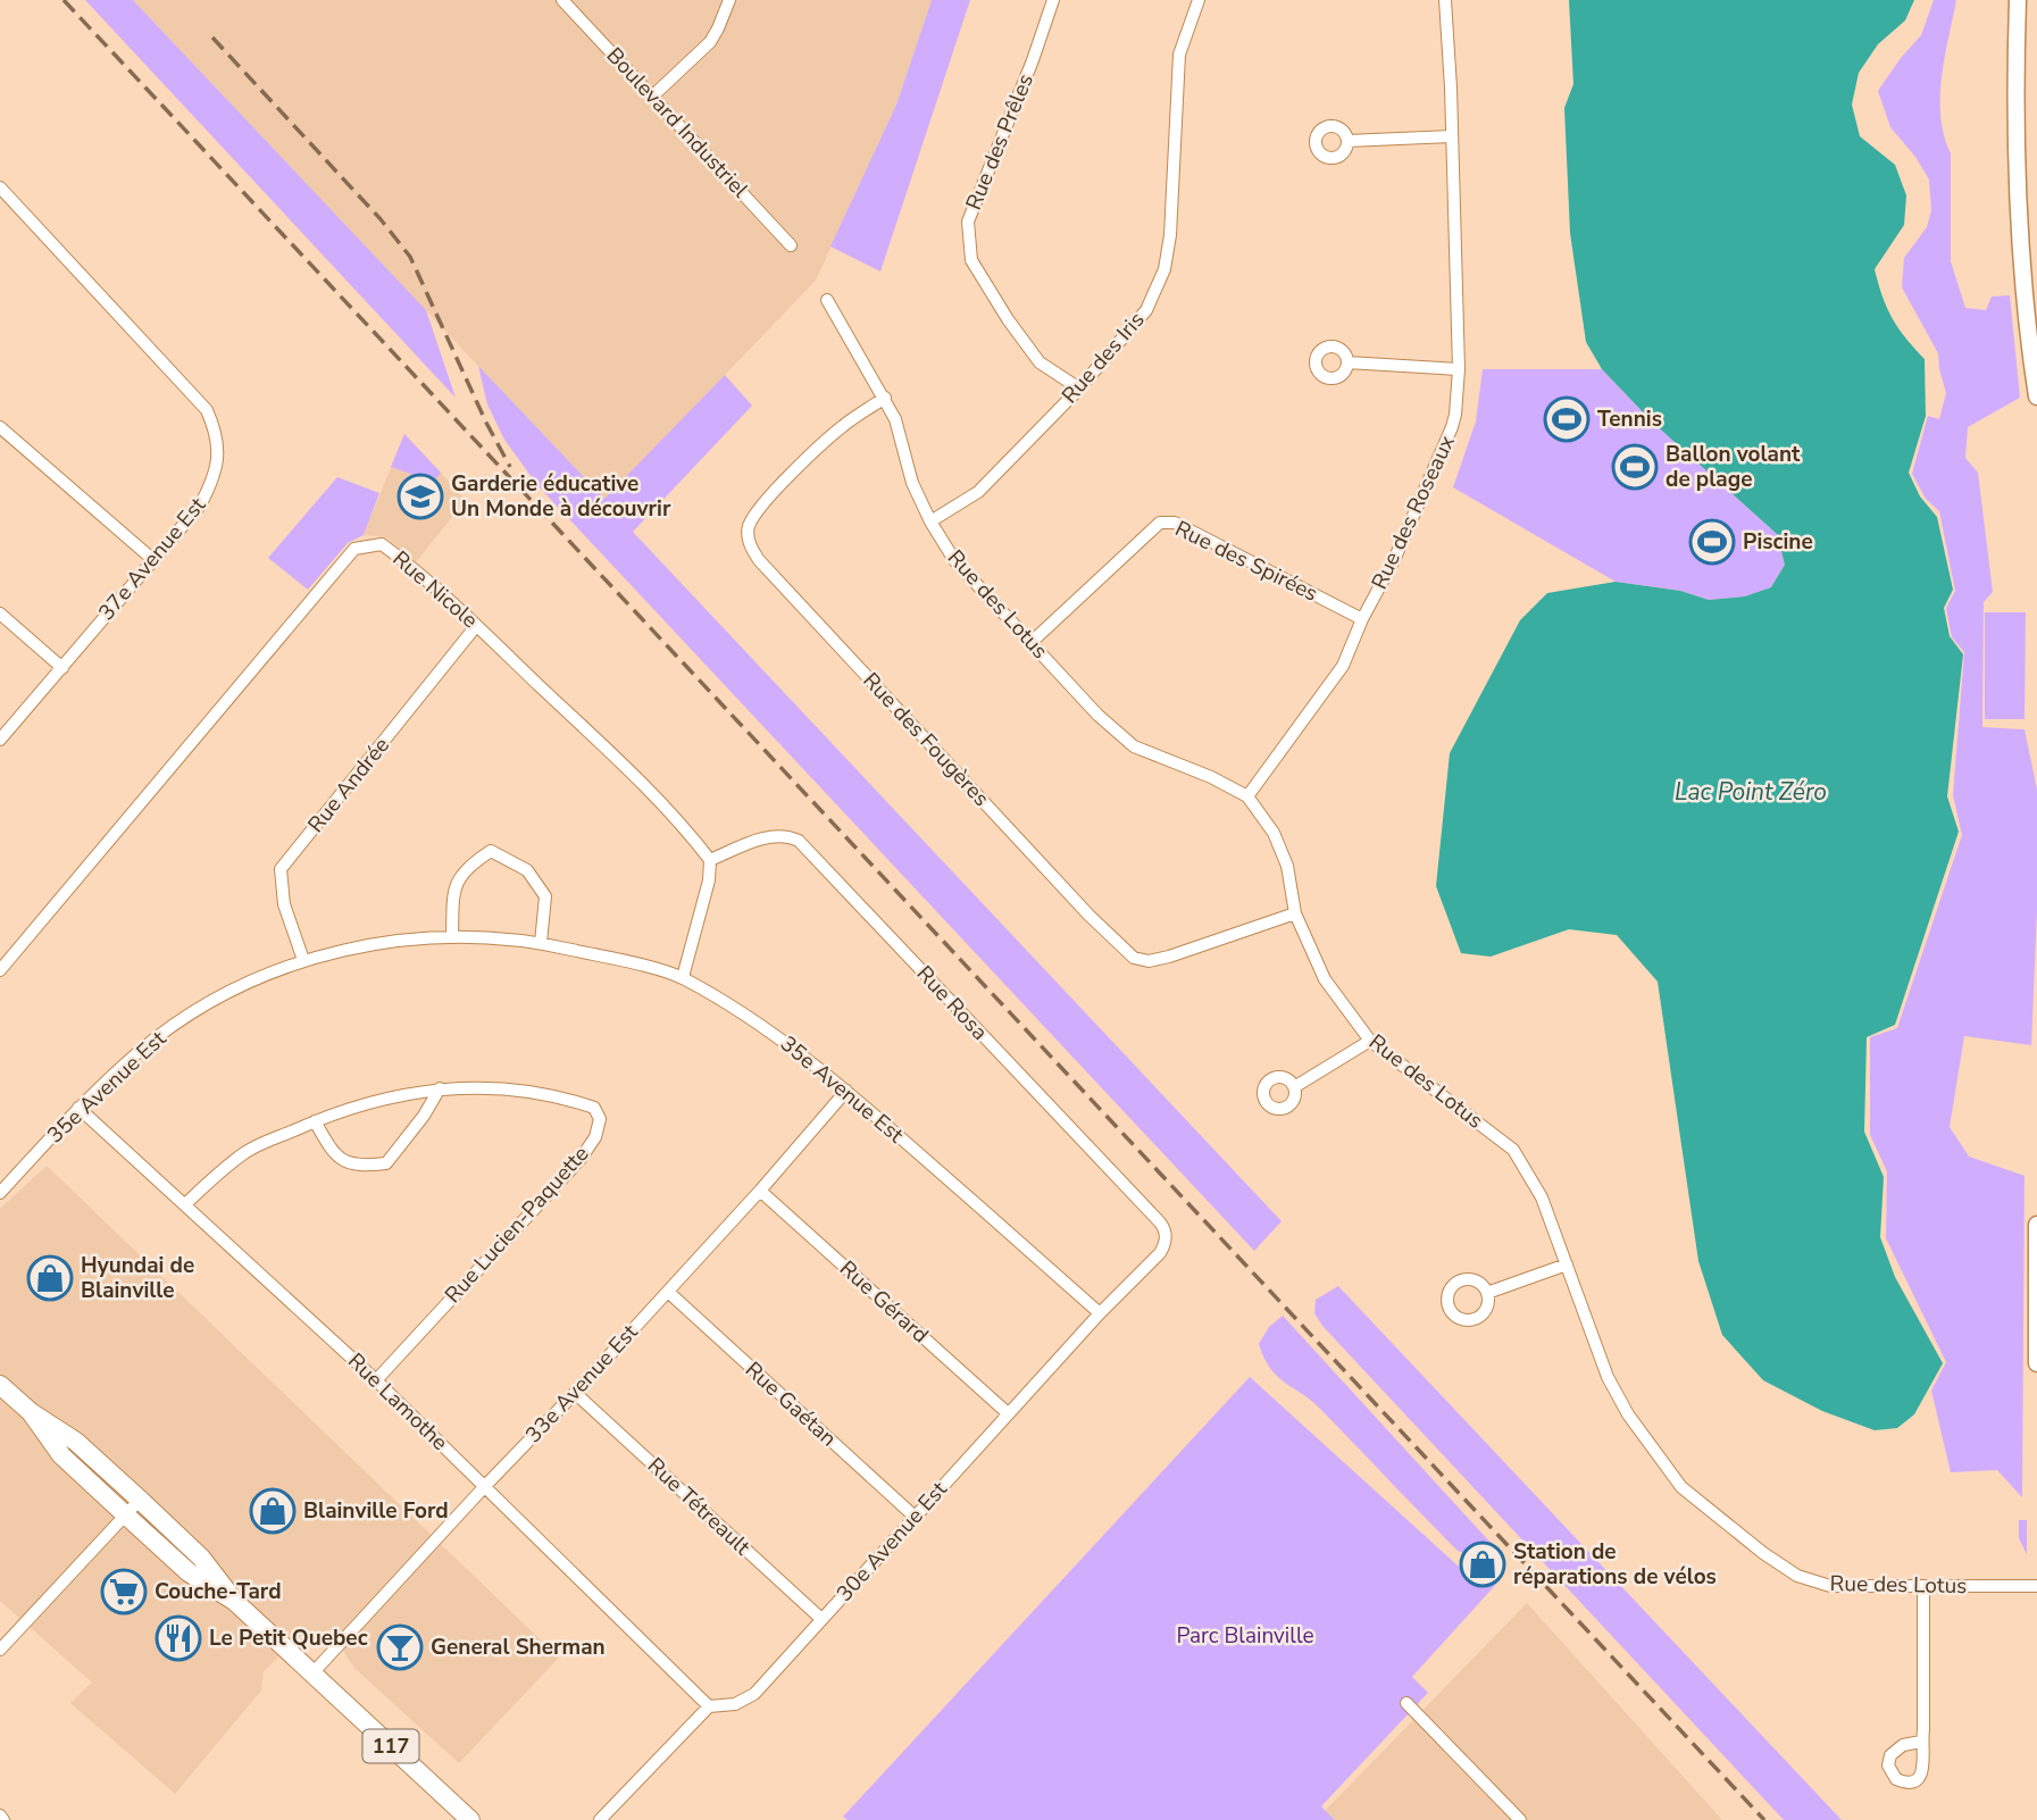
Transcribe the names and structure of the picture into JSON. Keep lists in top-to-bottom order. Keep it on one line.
{"streets":{"main road":["117"],"street":["Boulevard Industriel","Rue des Prêles","Rue des Iris","Rue des Roseaux","37e Avenue Est","Rue des Spirées","Rue Nicole","Rue des Lotus","Rue des Fougères","Rue Andrée","Rue Rosa","35e Avenue Est","Rue Lucien-Paquette","Rue Gérard","33e Avenue Est","Rue Lamothe","Rue Gaétan","Rue Tétreault","30e Avenue Est"]},"crossings":[["Rue des Prêles","Rue des Iris"],["Rue des Iris","Rue des Lotus"],["Rue des Roseaux","Rue des Spirées"],["Rue des Roseaux","Rue des Lotus"],["Rue des Spirées","Rue des Lotus"],["Rue Nicole","Rue Andrée"],["Rue Nicole","Rue Rosa"],["Rue des Lotus","Rue des Fougères"],["Rue Andrée","35e Avenue Est"],["Rue Rosa","30e Avenue Est"],["35e Avenue Est","33e Avenue Est"],["35e Avenue Est","Rue Lamothe"],["35e Avenue Est","30e Avenue Est"],["Rue Lucien-Paquette","Rue Lamothe"],["Rue Gérard","33e Avenue Est"],["Rue Gérard","30e Avenue Est"],["33e Avenue Est","Rue Lamothe"],["33e Avenue Est","Rue Gaétan"],["33e Avenue Est","Rue Tétreault"],["33e Avenue Est","117"],["Rue Lamothe","30e Avenue Est"],["Rue Gaétan","30e Avenue Est"],["Rue Tétreault","30e Avenue Est"]],"water":["Lac Point Zéro"],"parks":["Parc Blainville"],"places":{"sports":["Tennis","Ballon volant de plage","Piscine"],"school or university":["Garderie éducative Un Monde à découvrir"],"shop":["Hyundai de Blainville","Blainville Ford","Station de réparations de vélos"],"supermarket":["Couche-Tard"],"restaurant":["Le Petit Quebec"],"bar":["General Sherman"]}}
